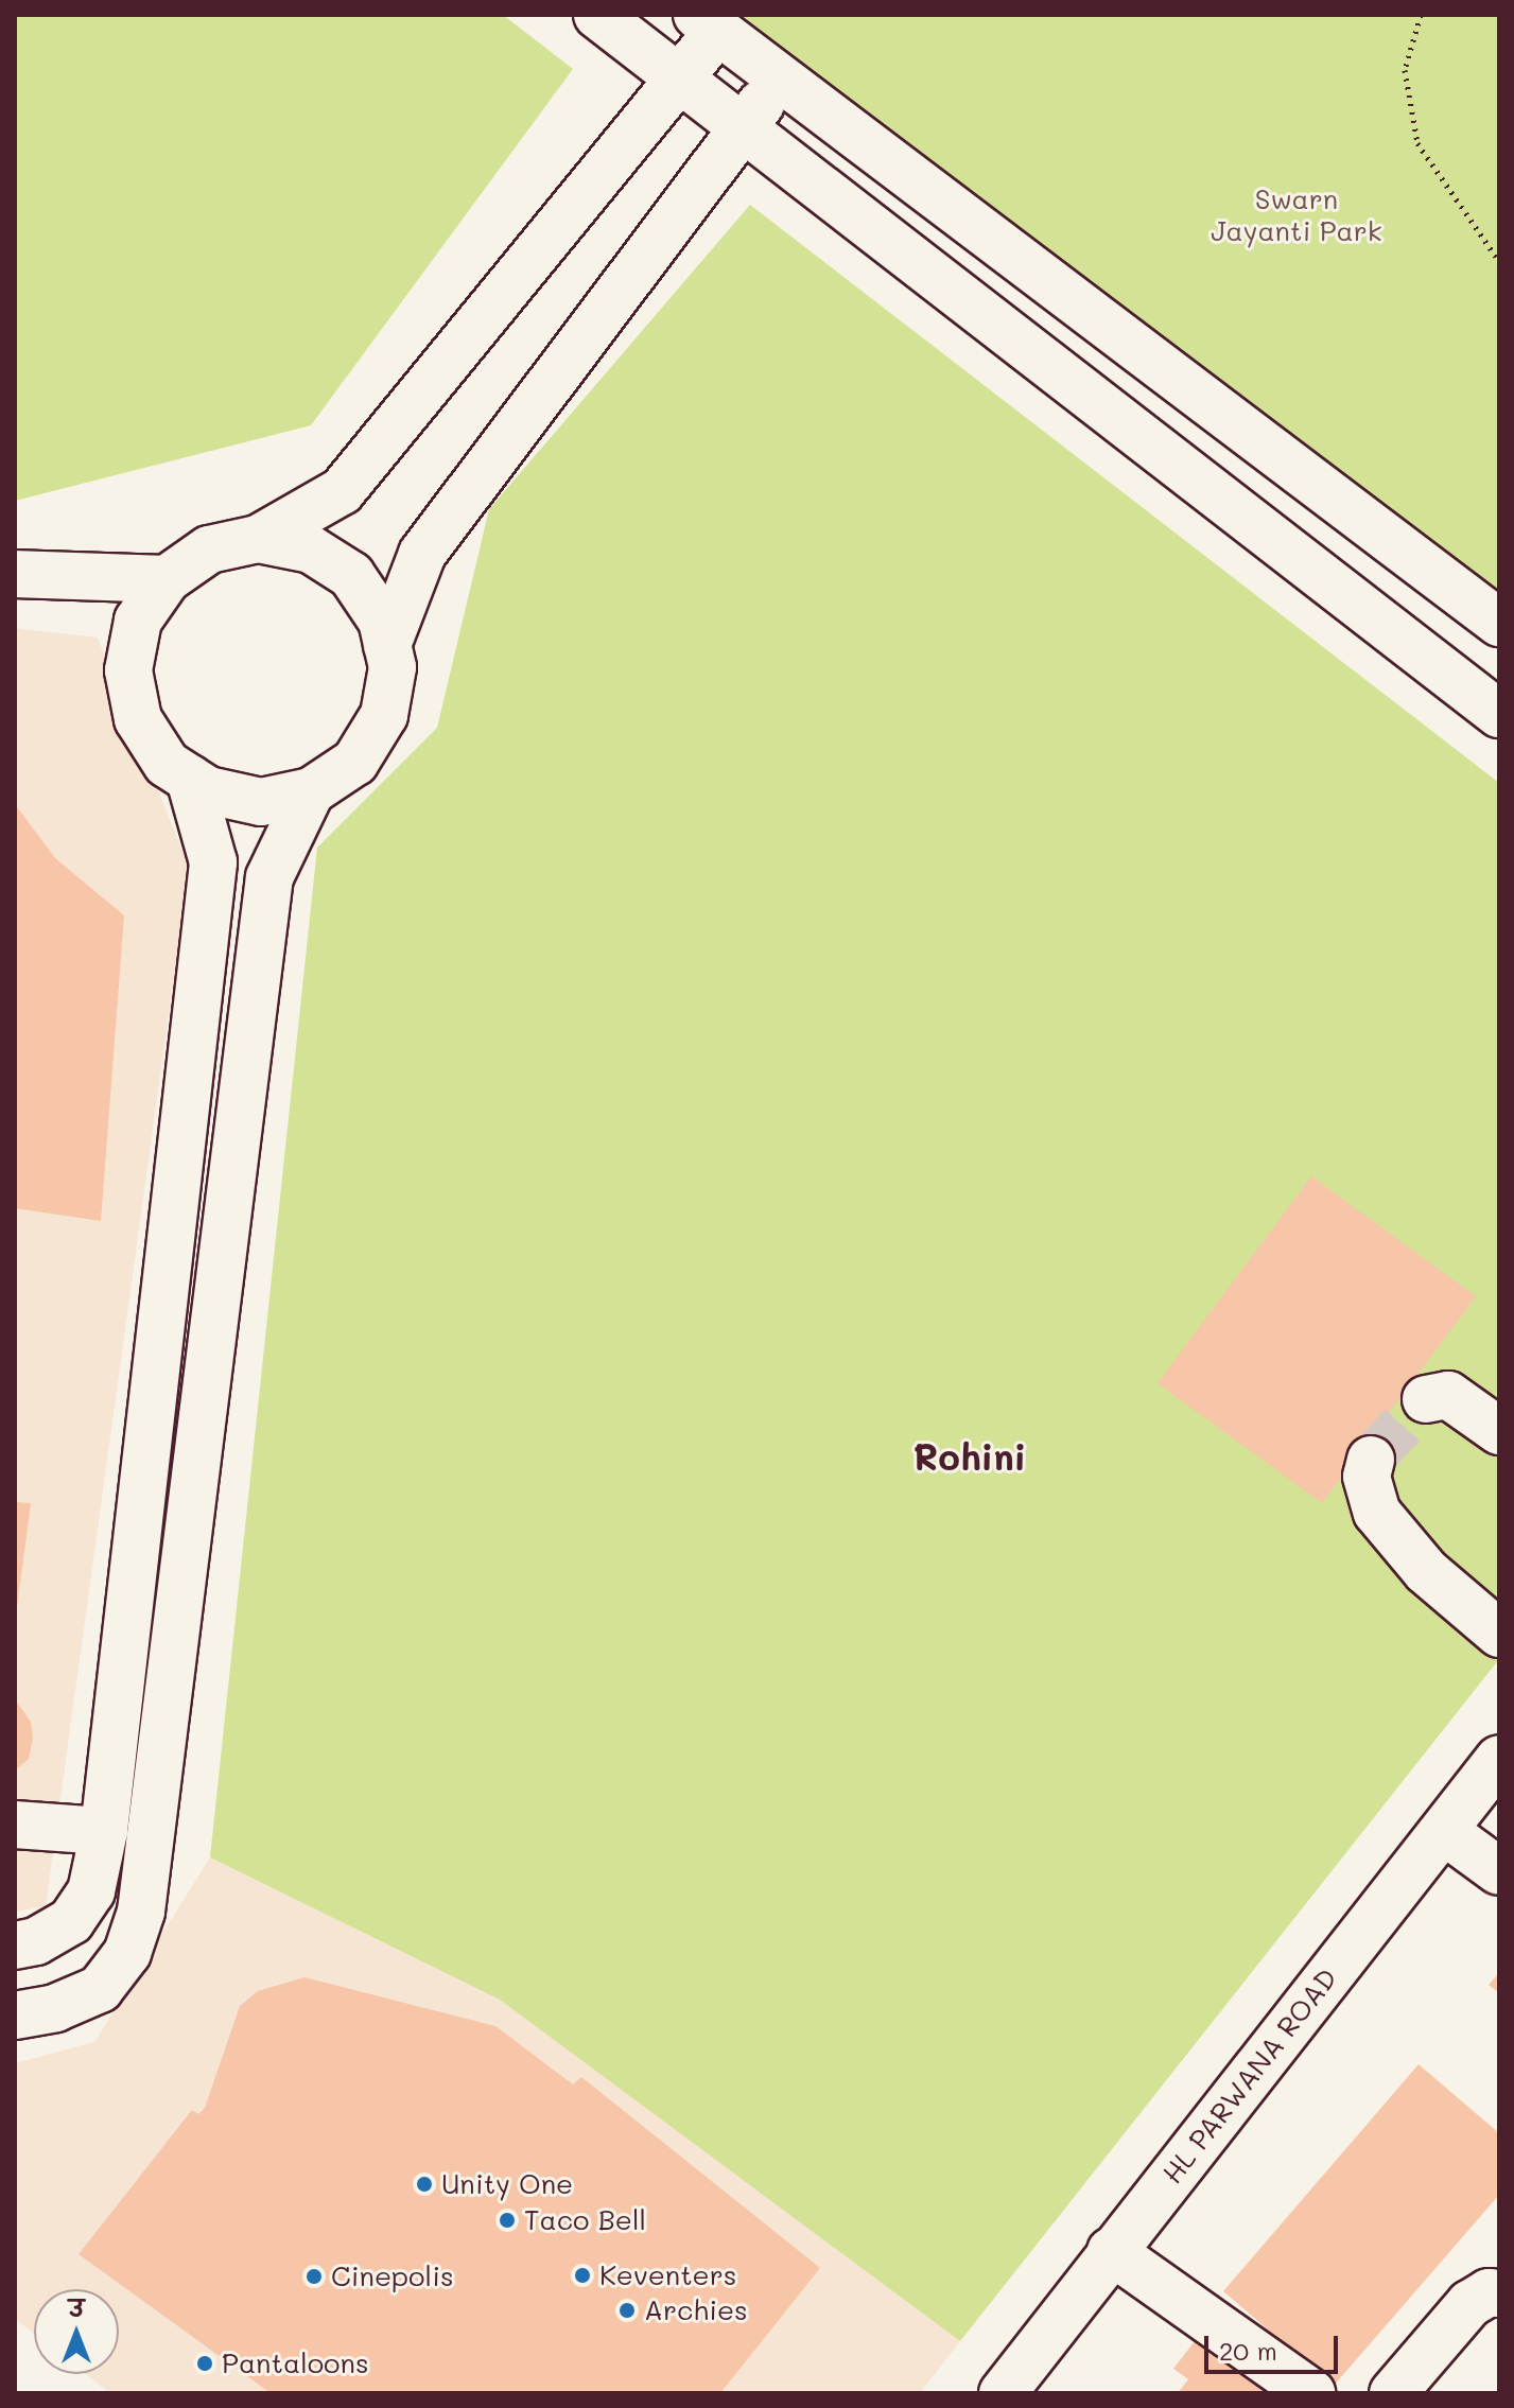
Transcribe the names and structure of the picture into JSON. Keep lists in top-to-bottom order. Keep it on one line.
{"streets":{"street":["HL PARWANA ROAD"]},"districts":["Rohini"],"parks":["Swarn Jayanti Park"],"places":["Unity One","Taco Bell","Keventers","Cinepolis","Archies","Pantaloons"],"scale_bar":"20 m","north":"top"}
